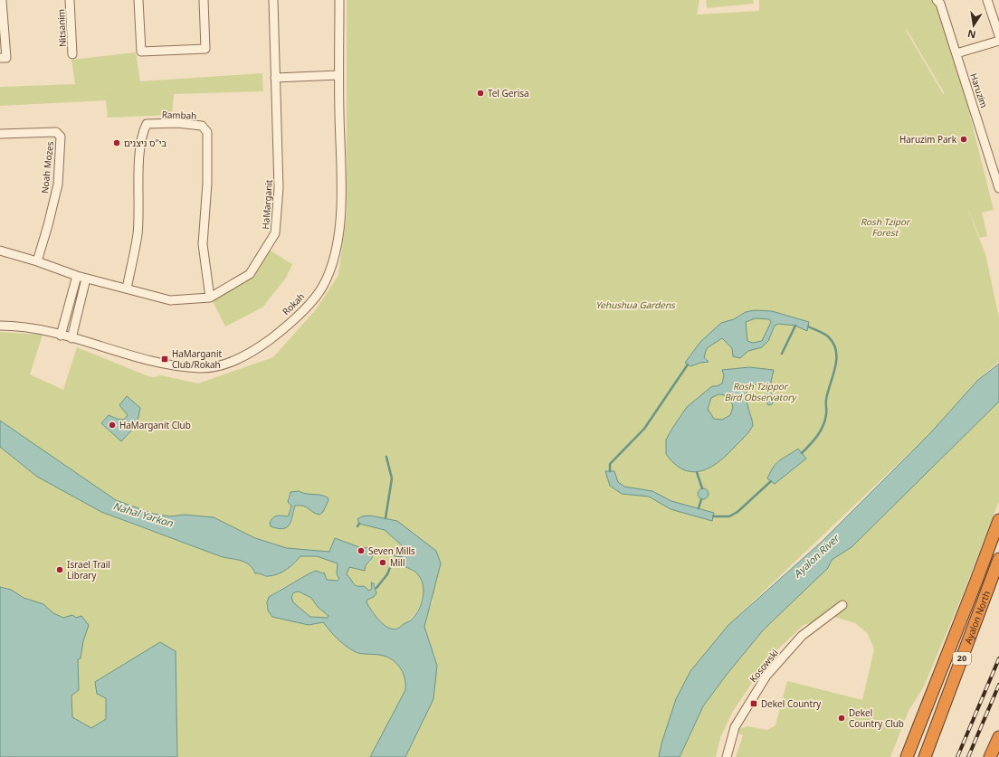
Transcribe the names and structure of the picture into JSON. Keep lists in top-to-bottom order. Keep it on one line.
{"streets":{"highway":["Ayalon North","20"],"street":["Nitsanim","Haruzim","Rambah","Noah Mozes","HaMarganit","Rokah","Kosowski"]},"crossings":[["Rambah","HaMarganit"],["Noah Mozes","HaMarganit"]],"water":["Nahal Yarkon","Ayalon River"],"parks":["Rosh Tzipor Forest","Yehushua Gardens","Rosh Tzippor Bird Observatory"],"places":{"other":["Tel Gerisa","Haruzim Park","בי\"ס ניצנים","HaMarganit Club","Seven Mills","Mill","Israel Trail Library","Dekel Country Club"],"transit":["HaMarganit Club/Rokah","Dekel Country"]},"north":"bottom"}
